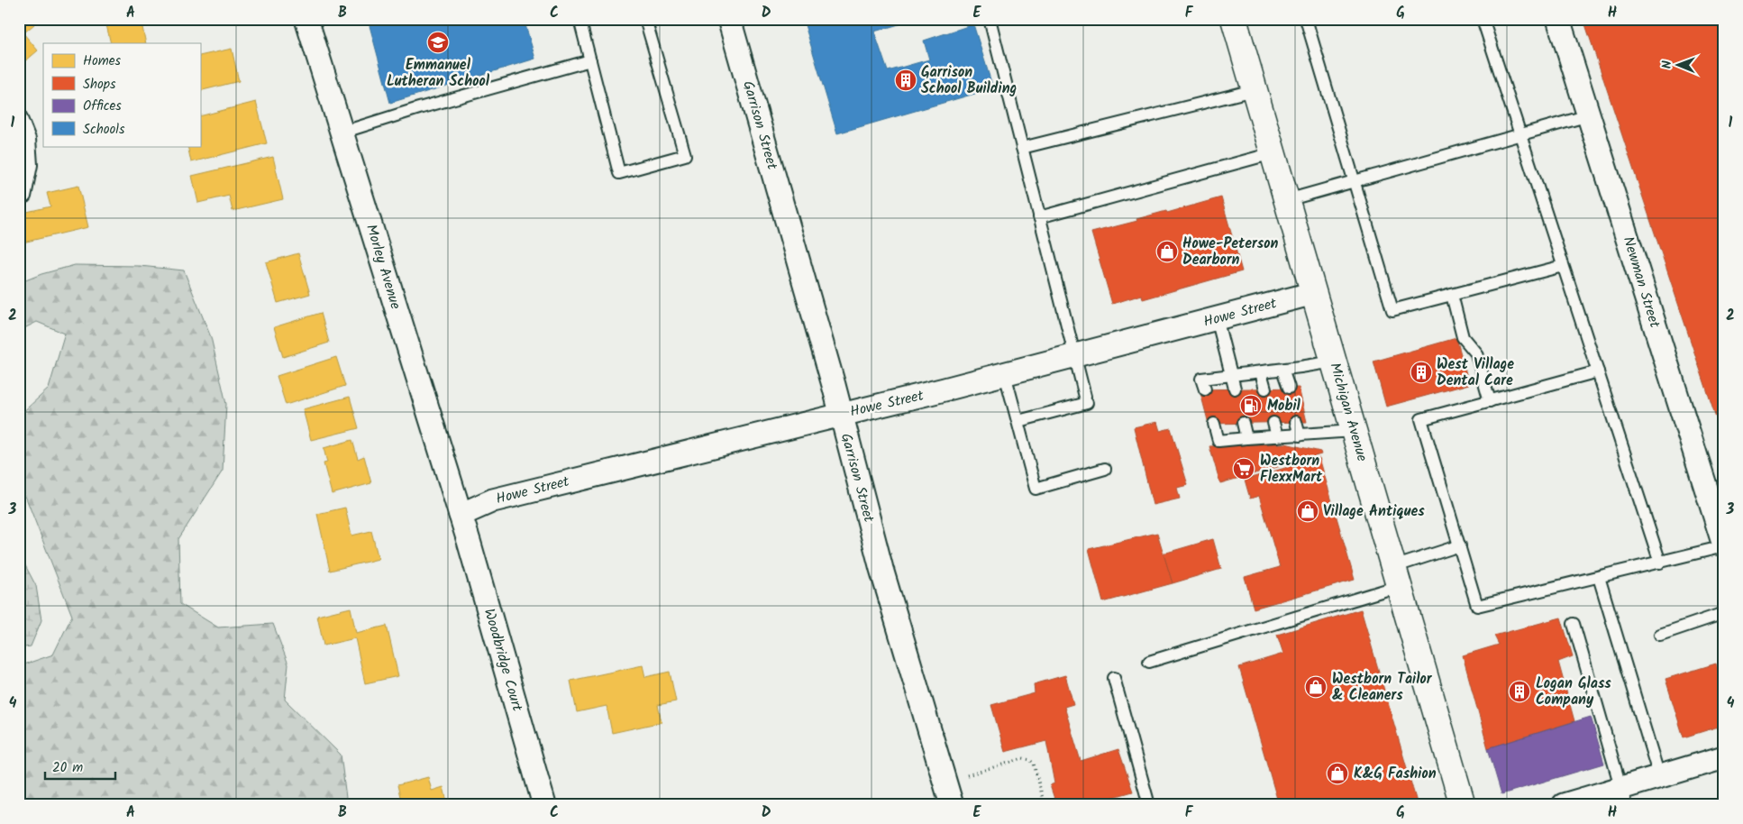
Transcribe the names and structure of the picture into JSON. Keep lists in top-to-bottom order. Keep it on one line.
{"streets":{"main road":["Michigan Avenue"],"street":["Garrison Street","Morley Avenue","Newman Street","Howe Street","Woodbridge Court"]},"crossings":[["Garrison Street","Howe Street"],["Morley Avenue","Howe Street"],["Morley Avenue","Woodbridge Court"],["Howe Street","Michigan Avenue"],["Howe Street","Woodbridge Court"]],"places":{"school or university":["Emmanuel Lutheran School"],"building":["Garrison School Building","West Village Dental Care","Logan Glass Company"],"shop":["Howe-Peterson Dearborn","Village Antiques","Westborn Tailor & Cleaners","K&G Fashion"],"fuel station":["Mobil"],"supermarket":["Westborn FlexxMart"]},"legend":["Homes","Shops","Offices","Schools"],"scale_bar":"20 m","north":"left","grid":{"columns":["A","B","C","D","E","F","G","H"],"rows":["1","2","3","4"]}}
